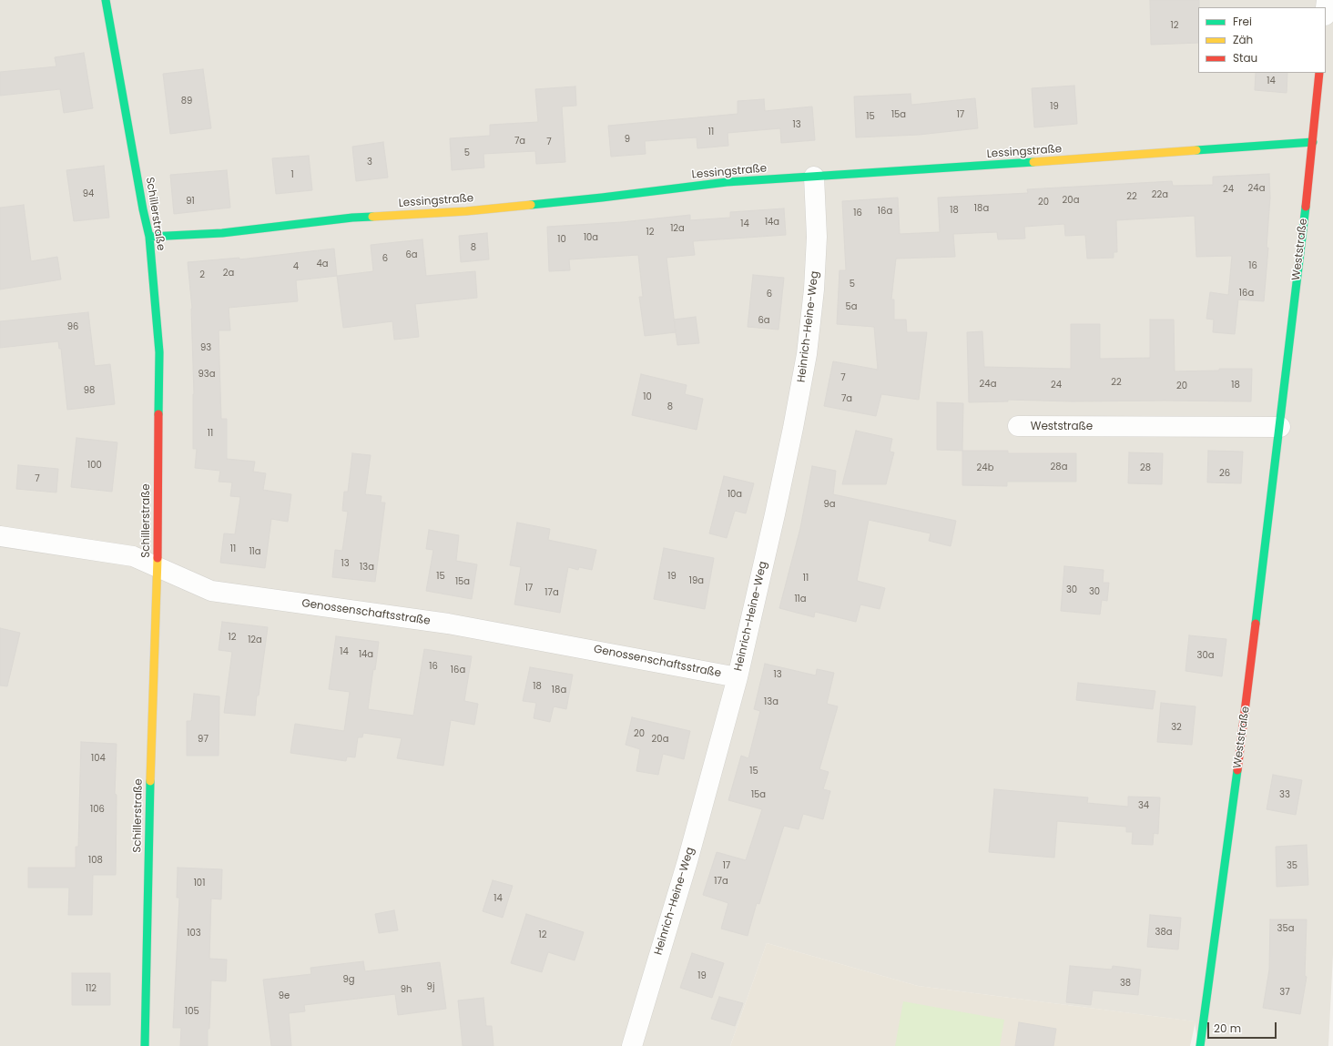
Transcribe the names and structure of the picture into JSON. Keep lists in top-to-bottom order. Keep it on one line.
{"streets":{"street":["Lessingstraße","Schillerstraße","Weststraße","Heinrich-Heine-Weg","Genossenschaftsstraße"]},"crossings":[["Lessingstraße","Schillerstraße"],["Lessingstraße","Weststraße"],["Lessingstraße","Heinrich-Heine-Weg"],["Schillerstraße","Genossenschaftsstraße"],["Heinrich-Heine-Weg","Genossenschaftsstraße"]],"house_numbers":["12","14","89","19","15a","17","15","13","11","9","7a","7","5","3","1","24a","24","94","22a","22","20a","91","20","18a","18","16a","16","14a","14","12a","12","10a","10","8","6a","6","4a","16","4","2a","2","5","16a","6","5a","6a","96","93","93a","7","22","24a","24","18","20","98","10","7a","8","11","100","28a","24b","28","26","7","10a","9a","11","11a","13","13a","15","19","11","19a","15a","17","30","30","17a","11a","12","12a","14","14a","30a","16","16a","13","18","18a","13a","32","20","97","20a","104","15","15a","33","34","106","108","17","35","17a","101","14","35a","38a","103","12","19","9g","38","9j","112","9h","37","9e","105"],"legend":["Frei","Zäh","Stau"],"scale_bar":"20 m"}
